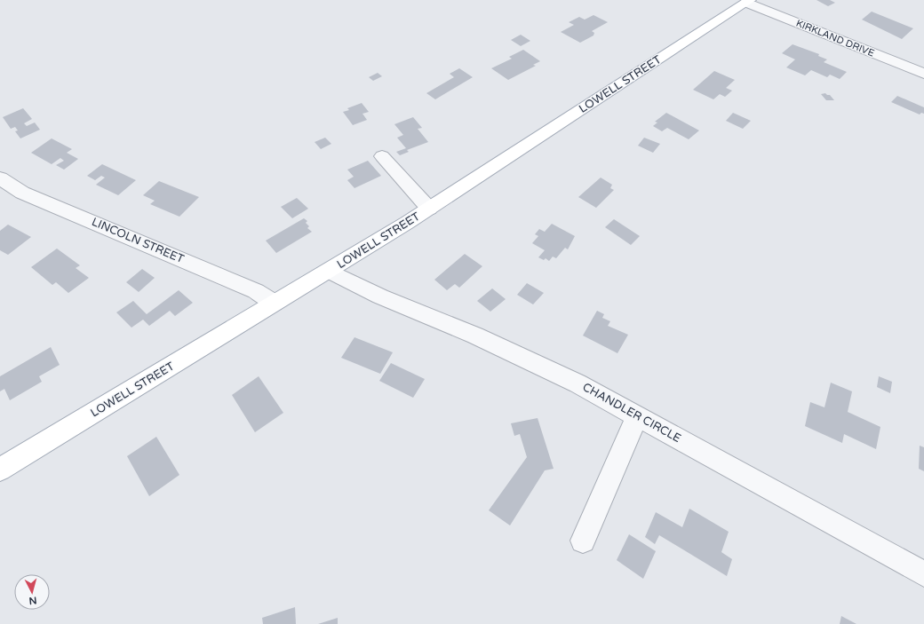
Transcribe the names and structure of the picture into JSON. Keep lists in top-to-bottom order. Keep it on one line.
{"streets":{"main road":["LOWELL STREET"],"street":["KIRKLAND DRIVE","LINCOLN STREET","CHANDLER CIRCLE"]},"crossings":[["KIRKLAND DRIVE","LOWELL STREET"],["LOWELL STREET","LINCOLN STREET"],["LOWELL STREET","CHANDLER CIRCLE"]],"north":"bottom"}
